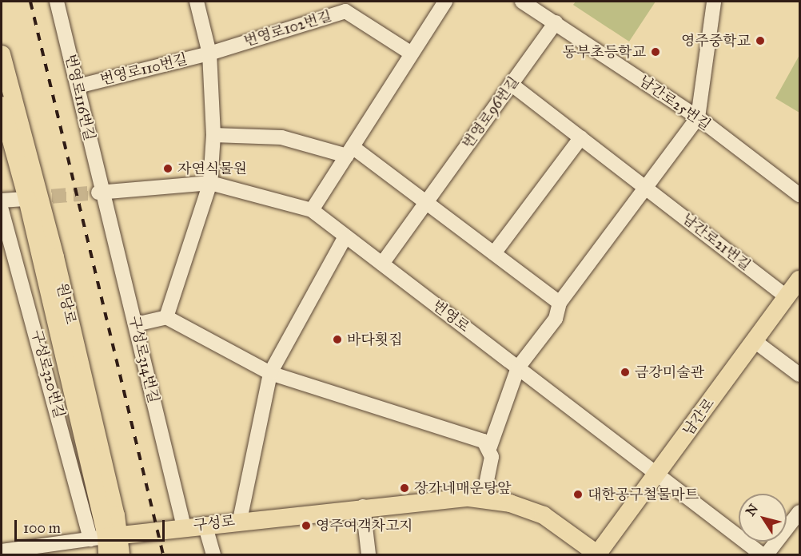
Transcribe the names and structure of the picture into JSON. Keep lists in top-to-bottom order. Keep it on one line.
{"streets":{"main road":["원당로","남간로","구성로"],"street":["번영로102번길","번영로110번길","번영로116번길","남간로25번길","번영로96번길","남간로21번길","번영로","구성로314번길","구성로320번길"]},"crossings":[["번영로102번길","번영로110번길"],["번영로110번길","번영로116번길"],["번영로110번길","번영로"],["번영로116번길","번영로"],["번영로116번길","구성로314번길"],["남간로25번길","번영로96번길"],["번영로96번길","남간로21번길"],["번영로96번길","번영로"],["남간로21번길","남간로"],["원당로","구성로320번길"],["원당로","구성로"],["번영로","구성로314번길"],["번영로","남간로"],["구성로314번길","구성로"],["구성로320번길","구성로"],["남간로","구성로"]],"places":["영주중학교","동부초등학교","자연식물원","바다횟집","금강미술관","장가네매운탕앞","대한공구철물마트","영주여객차고지"],"scale_bar":"100 m","north":"top left"}
